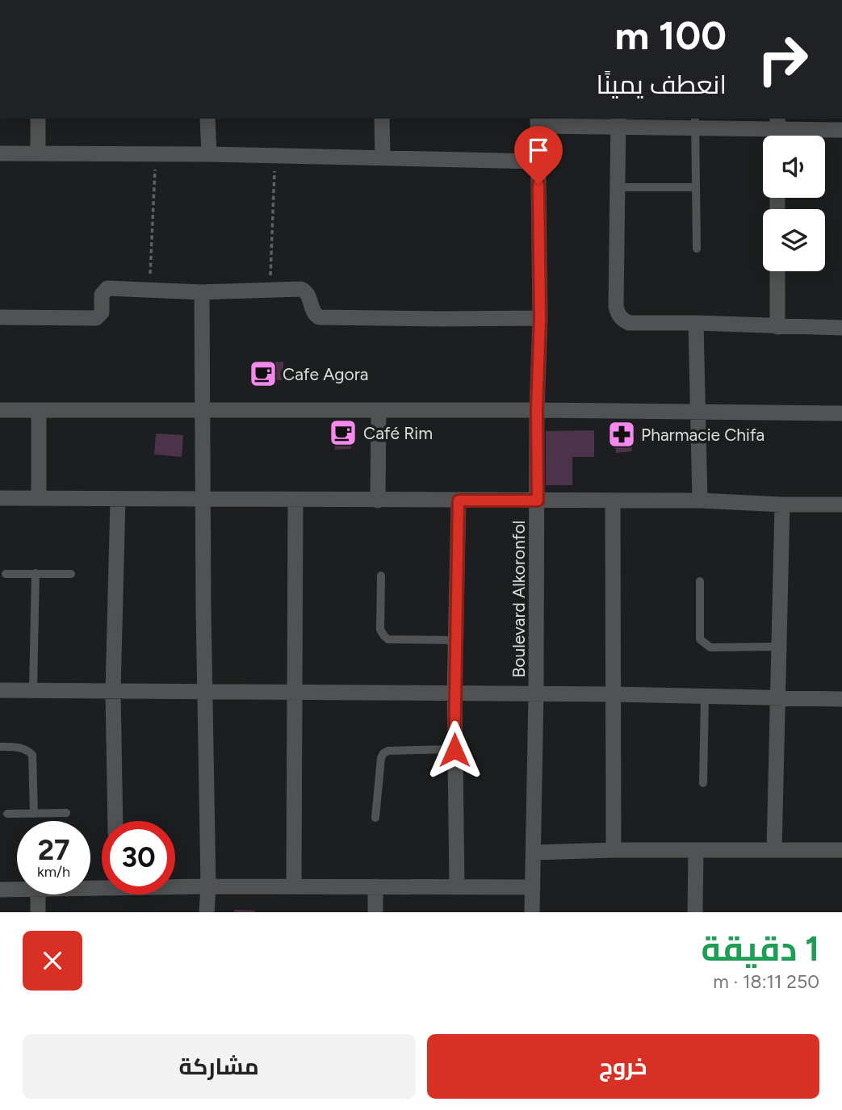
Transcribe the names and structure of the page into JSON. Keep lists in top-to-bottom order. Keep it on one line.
{"streets":{"street":["Boulevard Alkoronfol"]},"places":{"cafe":["Cafe Agora","Café Rim"],"pharmacy":["Pharmacie Chifa"]},"page":{"turn":["100 m","انعطف يمينًا"],"speed":"27 km/h","limit":"30","heading":["1 دقيقة","250 m · 18:11"],"buttons":["خروج","مشاركة"]}}
